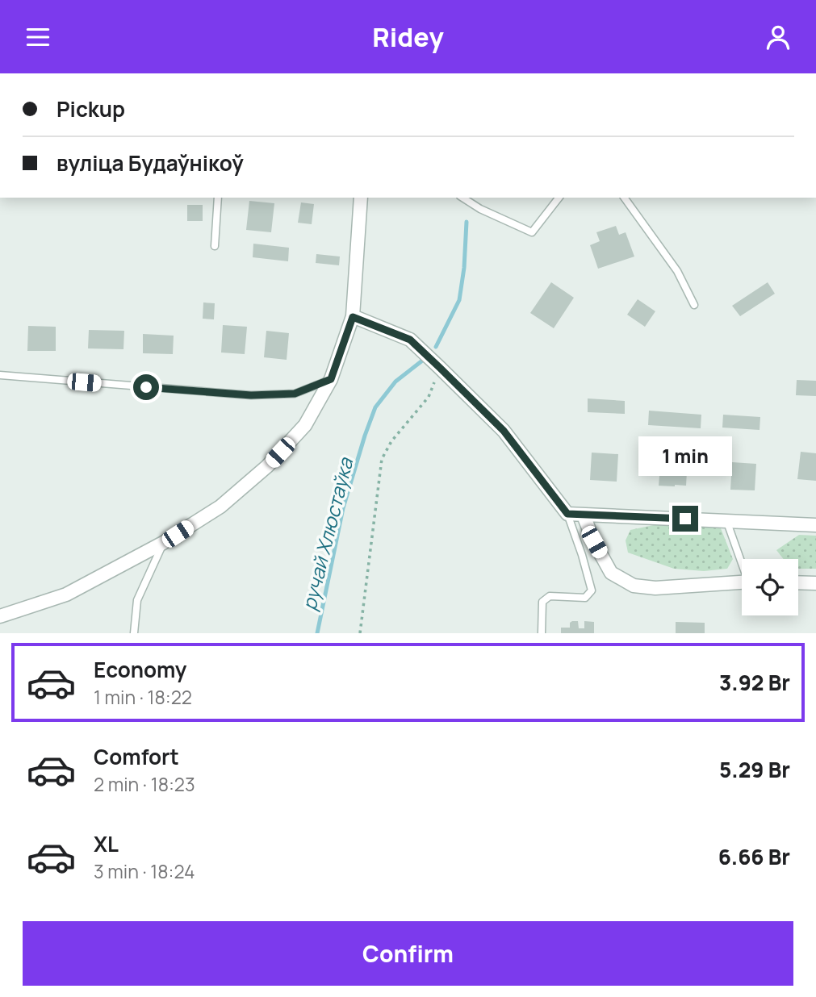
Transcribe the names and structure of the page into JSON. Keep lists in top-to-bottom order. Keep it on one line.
{"water":["ручай Хлюстаўка"],"page":{"header":"Ridey","banner":["Pickup","вуліца Будаўнікоў"],"bubble":"1 min","list":[{"name":"Economy","note":"1 min · 18:22","value":"3.92 Br"},{"name":"Comfort","note":"2 min · 18:23","value":"5.29 Br"},{"name":"XL","note":"3 min · 18:24","value":"6.66 Br"}],"buttons":"Confirm"}}
